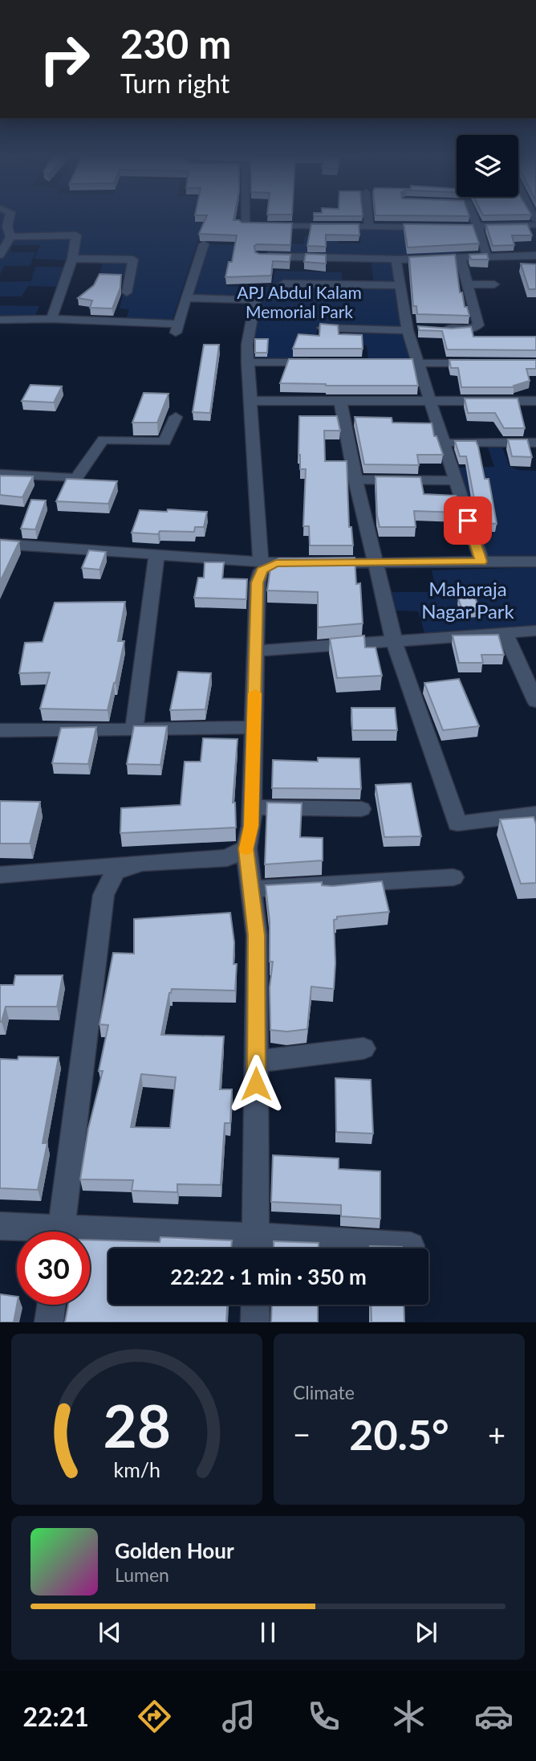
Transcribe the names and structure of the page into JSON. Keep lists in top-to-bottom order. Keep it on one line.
{"parks":["APJ Abdul Kalam Memorial Park","Maharaja Nagar Park"],"page":{"turn":["230 m","Turn right"],"limit":"30","trip":"22:22 · 1 min · 350 m","tile":"Climate","heat":["−","20.5°","+"],"song":["Golden Hour","Lumen"],"tabs":"22:21","gauge":["28","km/h"]}}
